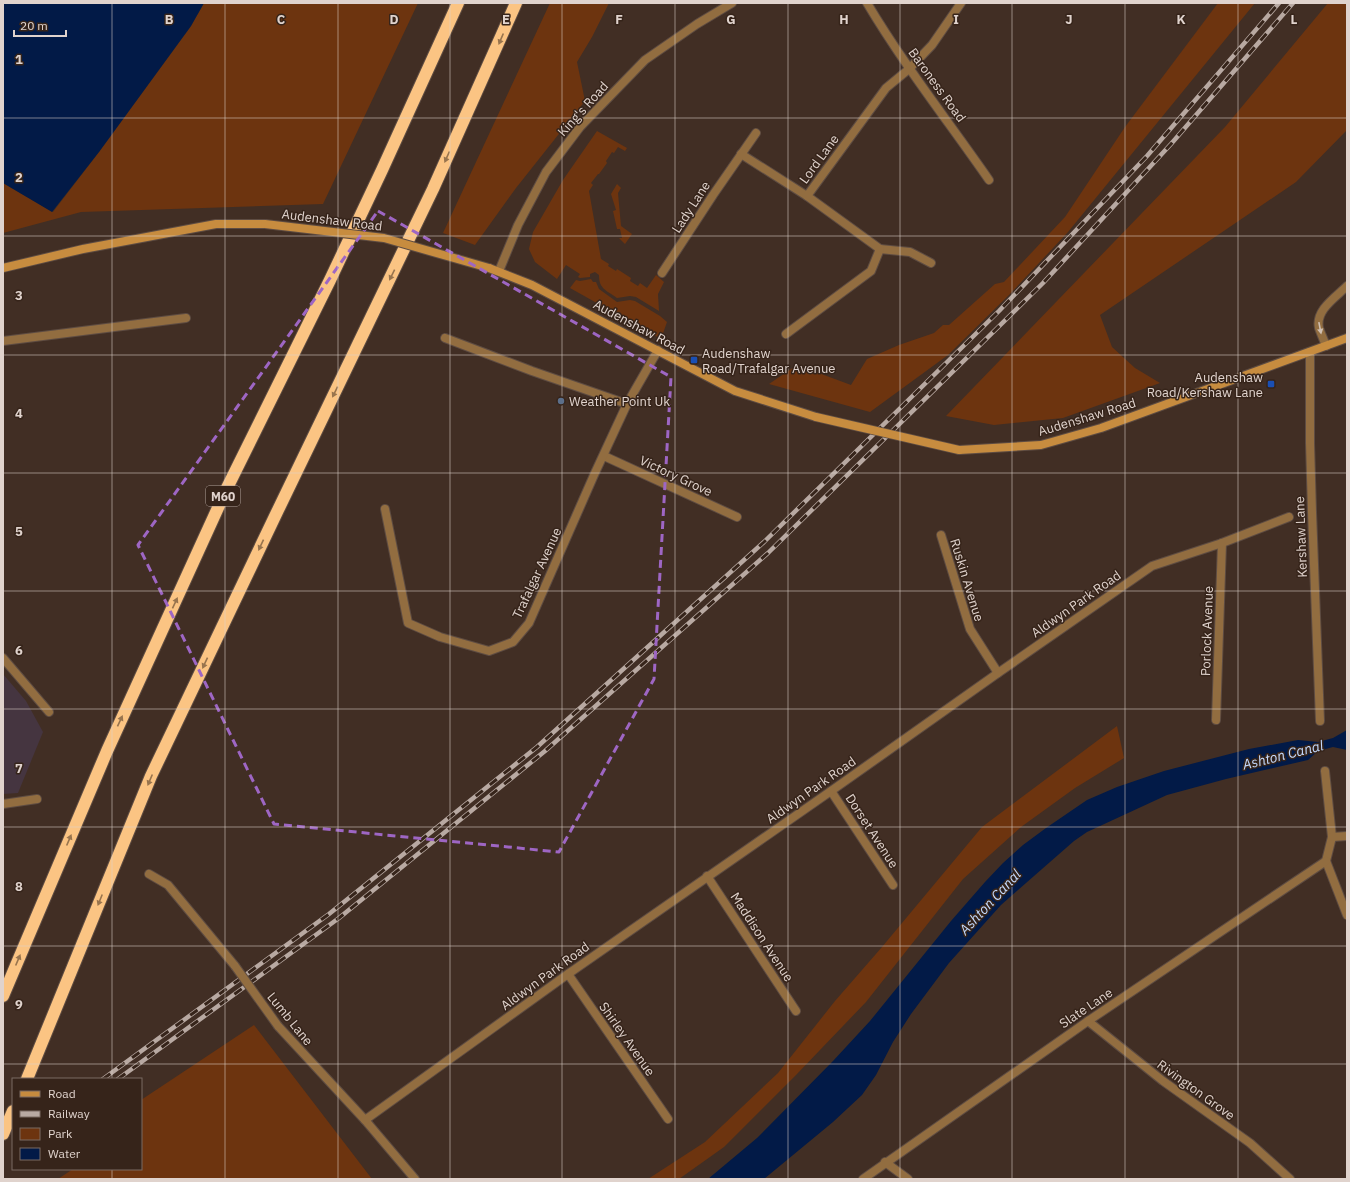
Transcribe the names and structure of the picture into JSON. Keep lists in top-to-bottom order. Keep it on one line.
{"streets":{"highway":["M60"],"main road":["Audenshaw Road"],"street":["Baroness Road","King's Road","Lord Lane","Lady Lane","Victory Grove","Kershaw Lane","Trafalgar Avenue","Ruskin Avenue","Aldwyn Park Road","Porlock Avenue","Dorset Avenue","Maddison Avenue","Slate Lane","Lumb Lane","Shirley Avenue","Rivington Grove"]},"crossings":[["Baroness Road","Lord Lane"],["King's Road","Audenshaw Road"],["Audenshaw Road","Kershaw Lane"],["Audenshaw Road","Trafalgar Avenue"],["Victory Grove","Trafalgar Avenue"],["Ruskin Avenue","Aldwyn Park Road"],["Aldwyn Park Road","Porlock Avenue"],["Aldwyn Park Road","Dorset Avenue"],["Aldwyn Park Road","Maddison Avenue"],["Aldwyn Park Road","Lumb Lane"],["Aldwyn Park Road","Shirley Avenue"],["Slate Lane","Rivington Grove"]],"water":["Ashton Canal"],"places":{"transit":["Audenshaw Road/Trafalgar Avenue","Audenshaw Road/Kershaw Lane"],"other":["Weather Point Uk"]},"legend":["Road","Railway","Park","Water"],"scale_bar":"20 m","grid":{"columns":["B","C","D","E","F","G","H","I","J","K","L"],"rows":["1","2","3","4","5","6","7","8","9"]}}
